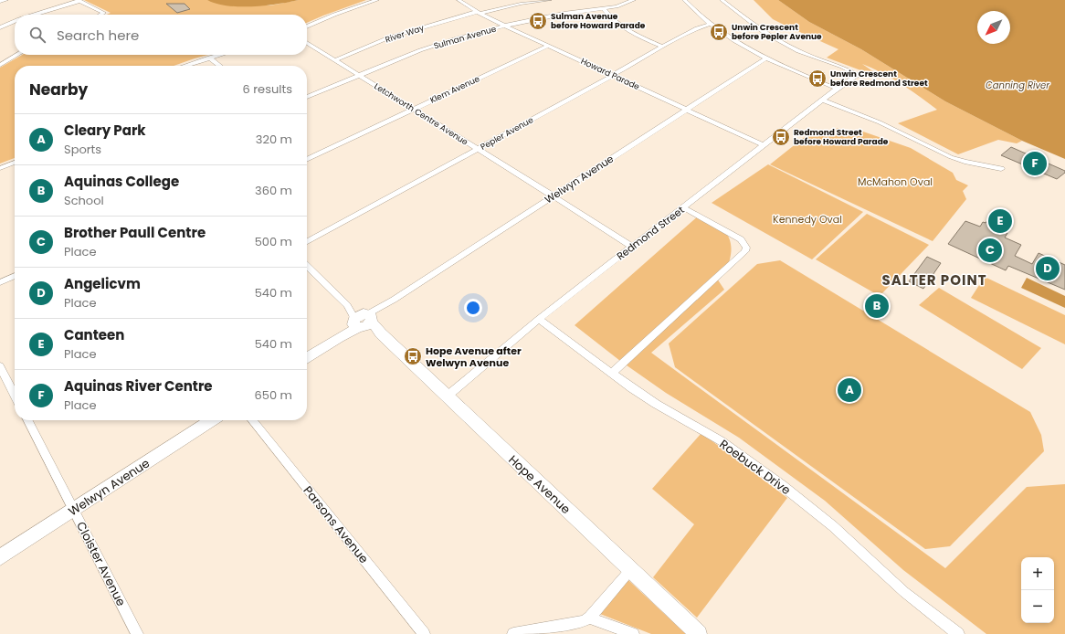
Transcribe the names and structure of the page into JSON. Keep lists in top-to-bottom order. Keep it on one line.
{"streets":{"street":["River Way","Sulman Avenue","Howard Parade","Klem Avenue","Letchworth Centre Avenue","Pepler Avenue","Welwyn Avenue","Redmond Street","Roebuck Drive","Hope Avenue","Parsons Avenue","Cloister Avenue"]},"crossings":[["River Way","Howard Parade"],["River Way","Letchworth Centre Avenue"],["Sulman Avenue","Howard Parade"],["Sulman Avenue","Letchworth Centre Avenue"],["Howard Parade","Klem Avenue"],["Howard Parade","Pepler Avenue"],["Howard Parade","Welwyn Avenue"],["Howard Parade","Redmond Street"],["Klem Avenue","Letchworth Centre Avenue"],["Letchworth Centre Avenue","Pepler Avenue"],["Letchworth Centre Avenue","Welwyn Avenue"],["Letchworth Centre Avenue","Redmond Street"],["Welwyn Avenue","Hope Avenue"],["Welwyn Avenue","Cloister Avenue"],["Redmond Street","Roebuck Drive"],["Redmond Street","Hope Avenue"]],"districts":["SALTER POINT"],"water":["Canning River"],"parks":["McMahon Oval","Kennedy Oval"],"places":{"bus stop":["Sulman Avenue before Howard Parade","Unwin Crescent before Pepler Avenue","Unwin Crescent before Redmond Street","Redmond Street before Howard Parade","Hope Avenue after Welwyn Avenue"]},"north":"bottom left","page":{"search":"Search here","heading":["Nearby","6 results"],"list":[{"mark":"A","name":"Cleary Park","note":"Sports","value":"320 m"},{"mark":"B","name":"Aquinas College","note":"School","value":"360 m"},{"mark":"C","name":"Brother Paull Centre","note":"Place","value":"500 m"},{"mark":"D","name":"Angelicvm","note":"Place","value":"540 m"},{"mark":"E","name":"Canteen","note":"Place","value":"540 m"},{"mark":"F","name":"Aquinas River Centre","note":"Place","value":"650 m"}],"pins":["F","E","C","D","B","A"],"map_buttons":["+","−"]}}
